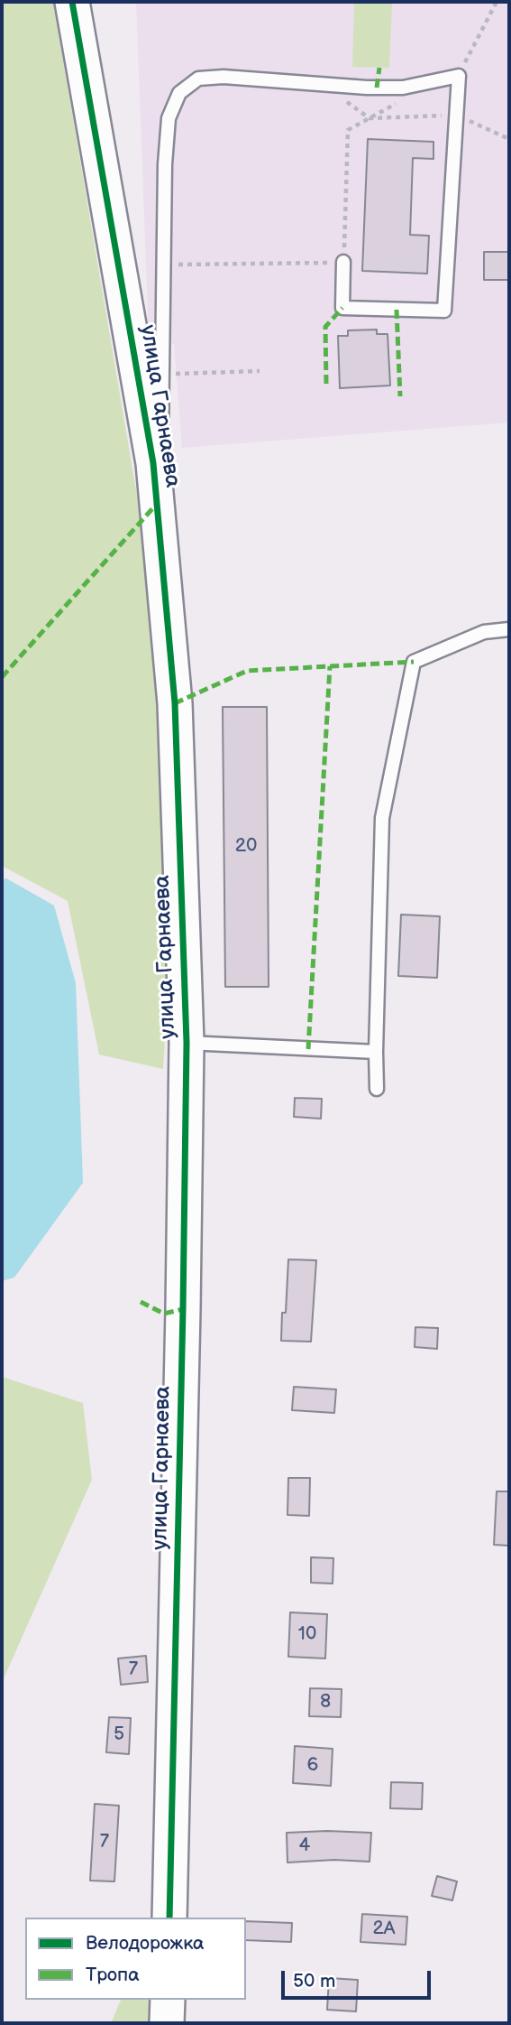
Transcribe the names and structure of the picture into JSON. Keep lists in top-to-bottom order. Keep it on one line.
{"streets":{"street":["улица Гарнаева"]},"house_numbers":["20","10","7","8","5","6","7","4","2А"],"legend":["Велодорожка","Тропа"],"scale_bar":"50 m"}
